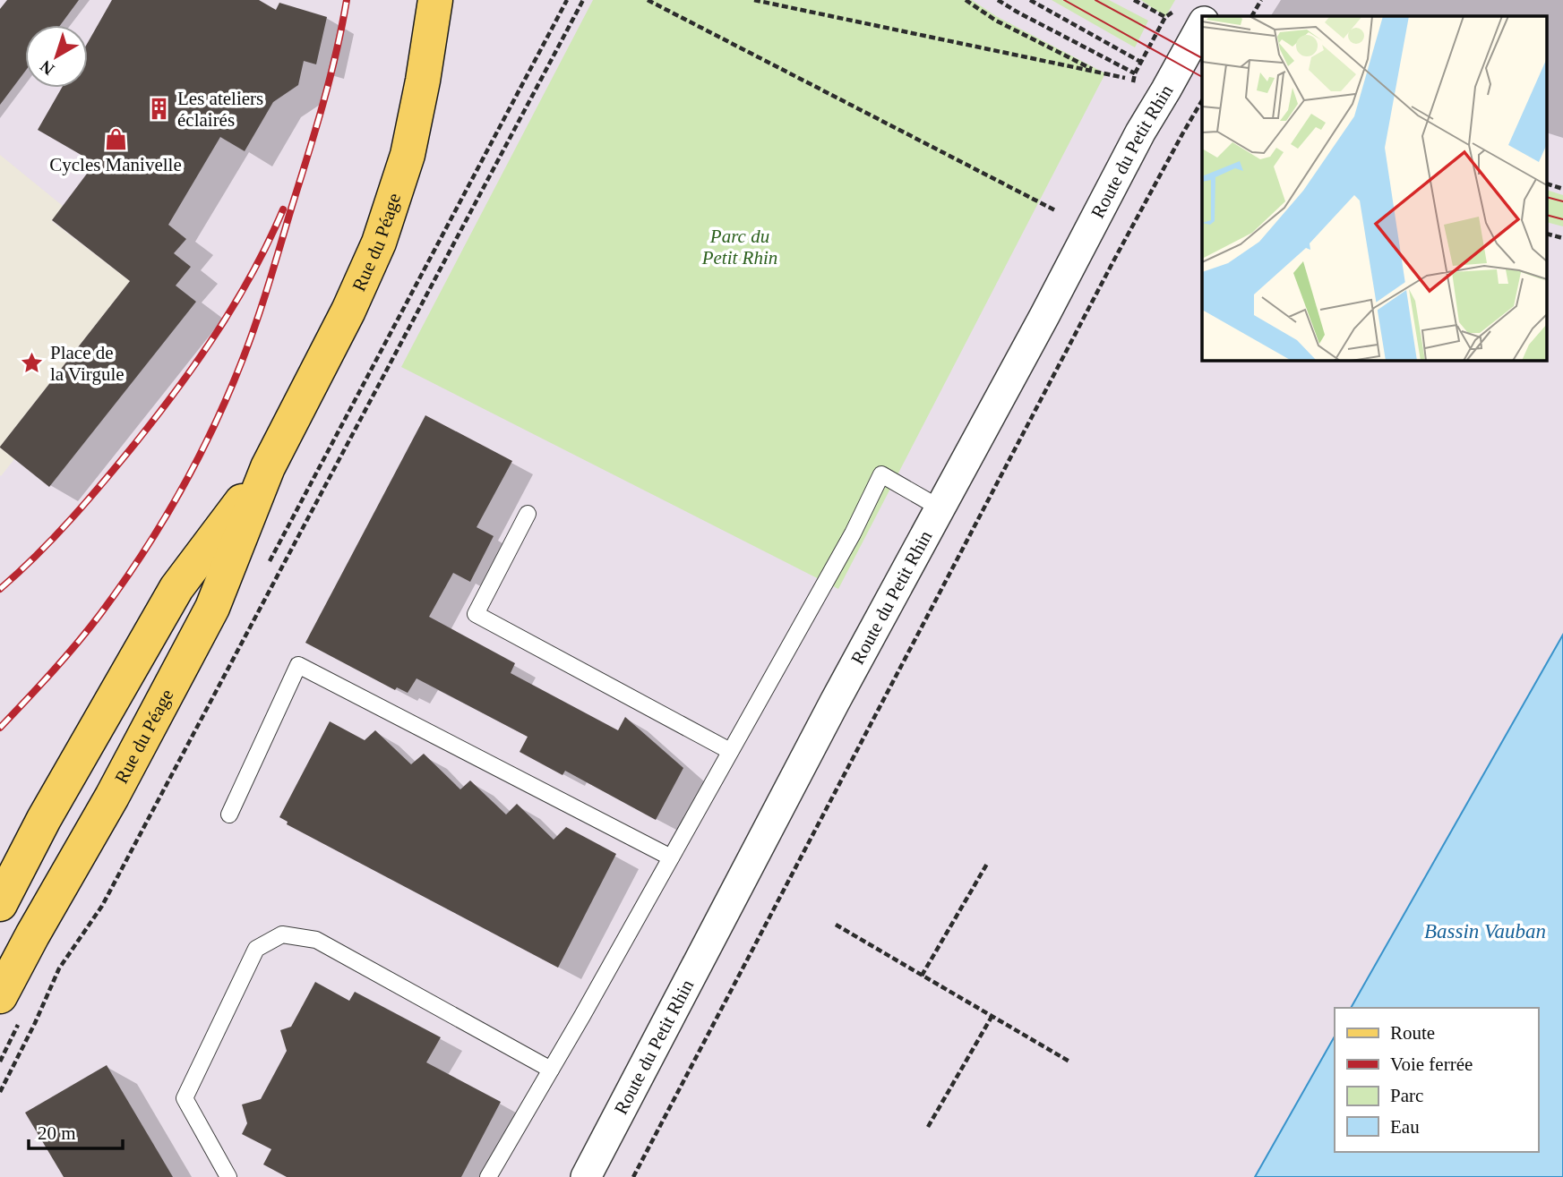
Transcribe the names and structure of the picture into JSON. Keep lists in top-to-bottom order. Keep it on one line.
{"streets":{"main road":["Rue du Péage"],"street":["Route du Petit Rhin"]},"water":["Bassin Vauban"],"parks":["Parc du Petit Rhin"],"places":{"building":["Les ateliers éclairés"],"shop":["Cycles Manivelle"],"place":["Place de la Virgule"]},"legend":["Route","Voie ferrée","Parc","Eau"],"scale_bar":"20 m","north":"bottom left"}
